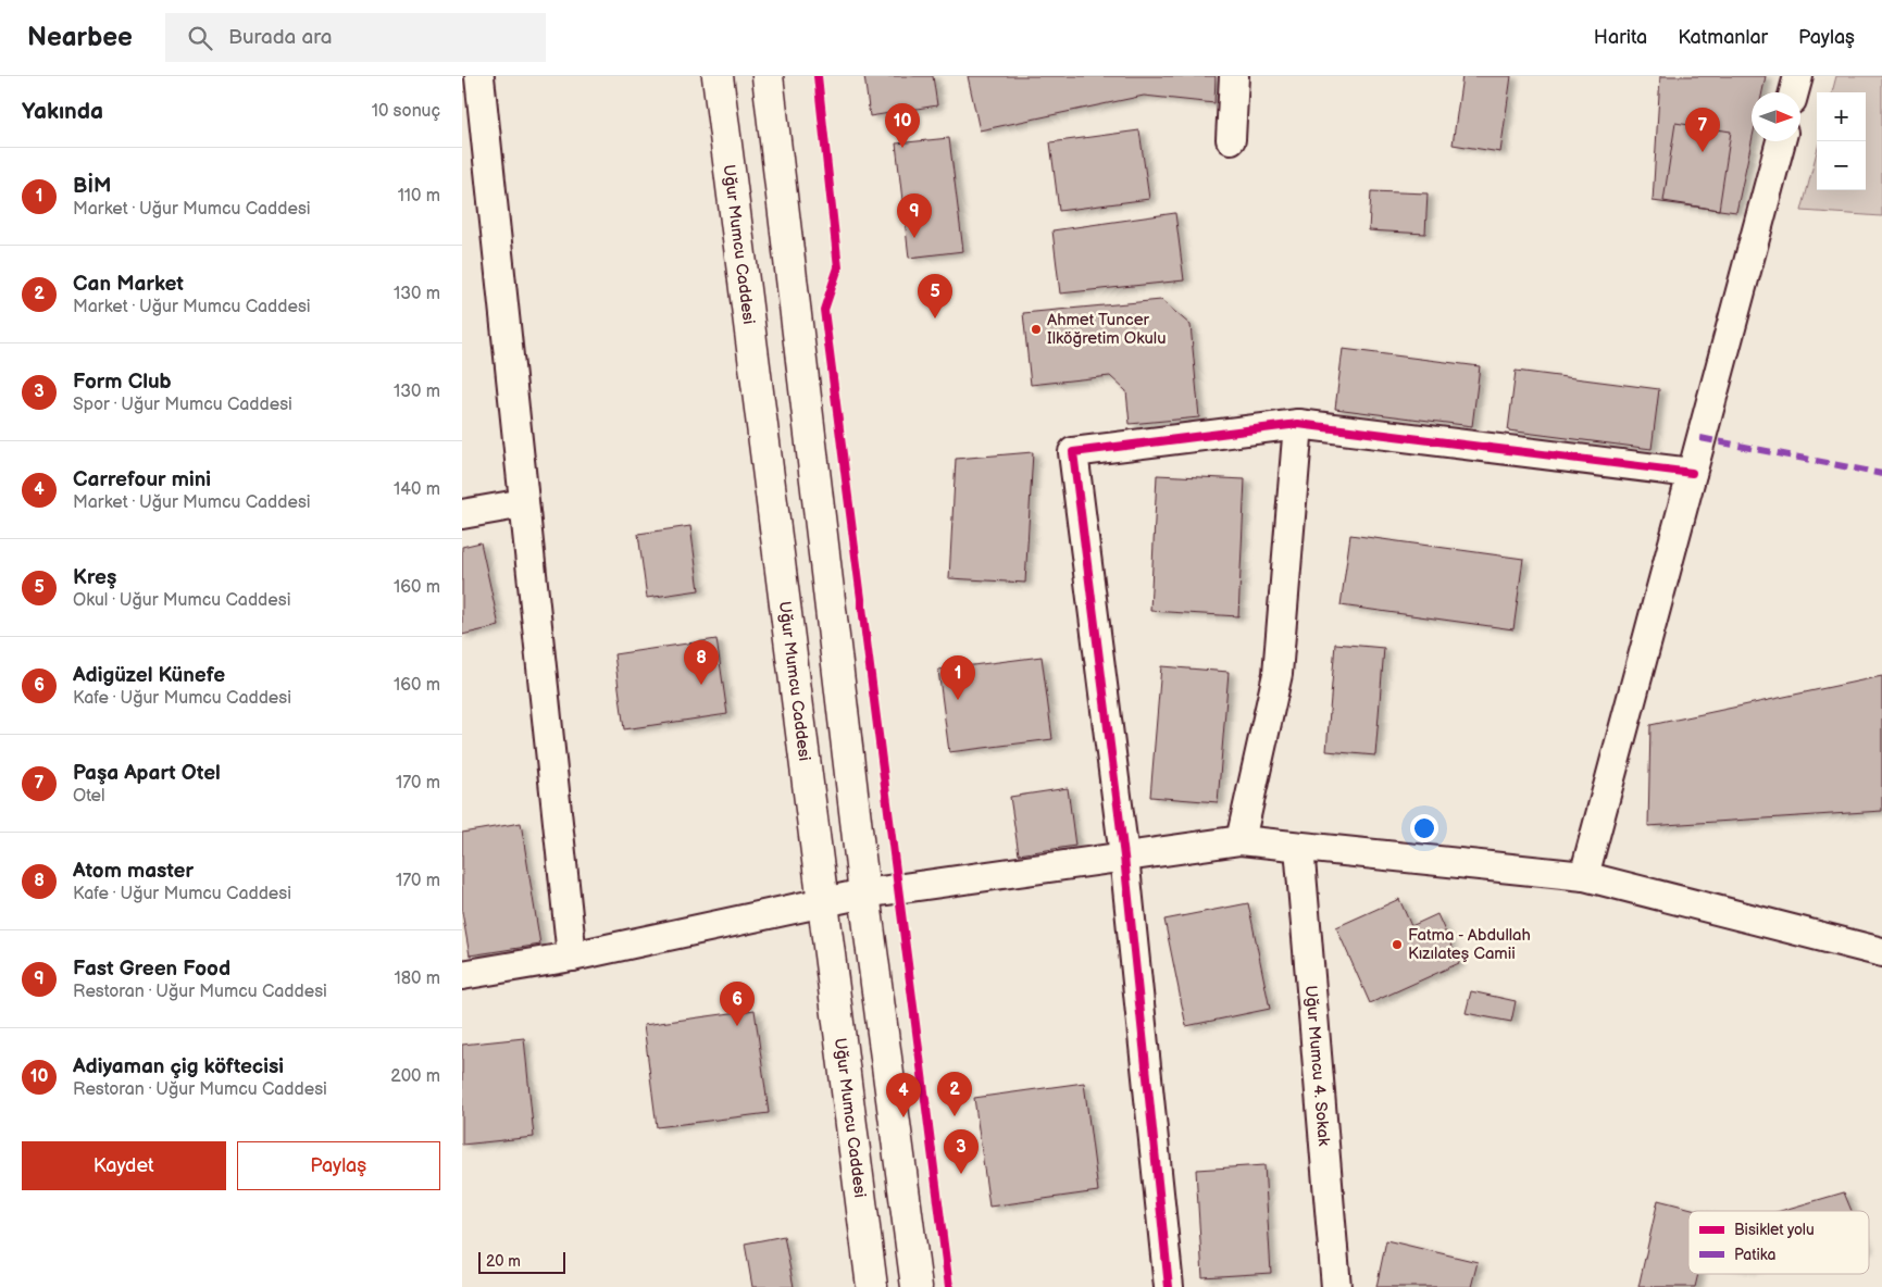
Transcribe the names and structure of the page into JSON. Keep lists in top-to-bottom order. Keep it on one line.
{"streets":{"main road":["Uğur Mumcu Caddesi"],"street":["Uğur Mumcu 4. Sokak"]},"places":["Ahmet Tuncer Ilköğretim Okulu","Fatma - Abdullah Kızılateş Camii"],"legend":["Bisiklet yolu","Patika"],"scale_bar":"20 m","north":"right","page":{"header":"Nearbee","search":"Burada ara","nav":["Harita","Katmanlar","Paylaş"],"heading":["Yakında","10 sonuç"],"map_buttons":["+","−"],"pins":["10","7","9","5","8","1","6","2","4","3"],"list":[{"mark":"1","name":"BİM","note":"Market · Uğur Mumcu Caddesi","value":"110 m"},{"mark":"2","name":"Can Market","note":"Market · Uğur Mumcu Caddesi","value":"130 m"},{"mark":"3","name":"Form Club","note":"Spor · Uğur Mumcu Caddesi","value":"130 m"},{"mark":"4","name":"Carrefour mini","note":"Market · Uğur Mumcu Caddesi","value":"140 m"},{"mark":"5","name":"Kreş","note":"Okul · Uğur Mumcu Caddesi","value":"160 m"},{"mark":"6","name":"Adigüzel Künefe","note":"Kafe · Uğur Mumcu Caddesi","value":"160 m"},{"mark":"7","name":"Paşa Apart Otel","note":"Otel","value":"170 m"},{"mark":"8","name":"Atom master","note":"Kafe · Uğur Mumcu Caddesi","value":"170 m"},{"mark":"9","name":"Fast Green Food","note":"Restoran · Uğur Mumcu Caddesi","value":"180 m"},{"mark":"10","name":"Adiyaman çig köftecisi","note":"Restoran · Uğur Mumcu Caddesi","value":"200 m"}],"buttons":["Kaydet","Paylaş"],"scale":"20 m"}}
